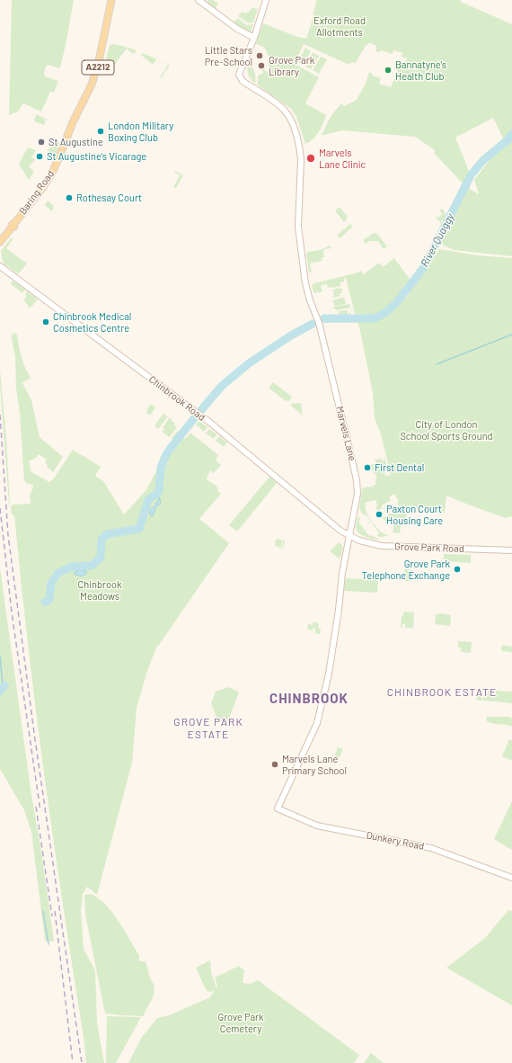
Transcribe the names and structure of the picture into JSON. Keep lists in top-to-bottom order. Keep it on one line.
{"streets":{"main road":["A2212","Baring Road"],"street":["Chinbrook Road","Marvels Lane","Grove Park Road","Dunkery Road"]},"crossings":[["Chinbrook Road","Marvels Lane"],["Chinbrook Road","Grove Park Road"],["Marvels Lane","Grove Park Road"],["Marvels Lane","Dunkery Road"]],"districts":["CHINBROOK ESTATE","CHINBROOK","GROVE PARK ESTATE"],"water":["River Quaggy"],"parks":["Exford Road Allotments","City of London School Sports Ground","Chinbrook Meadows","Grove Park Cemetery"],"places":["Little Stars Pre-School","Grove Park Library","Bannatyne's Health Club","London Military Boxing Club","St Augustine","St Augustine's Vicarage","Marvels Lane Clinic","Rothesay Court","Chinbrook Medical Cosmetics Centre","First Dental","Paxton Court Housing Care","Grove Park Telephone Exchange","Marvels Lane Primary School"]}
